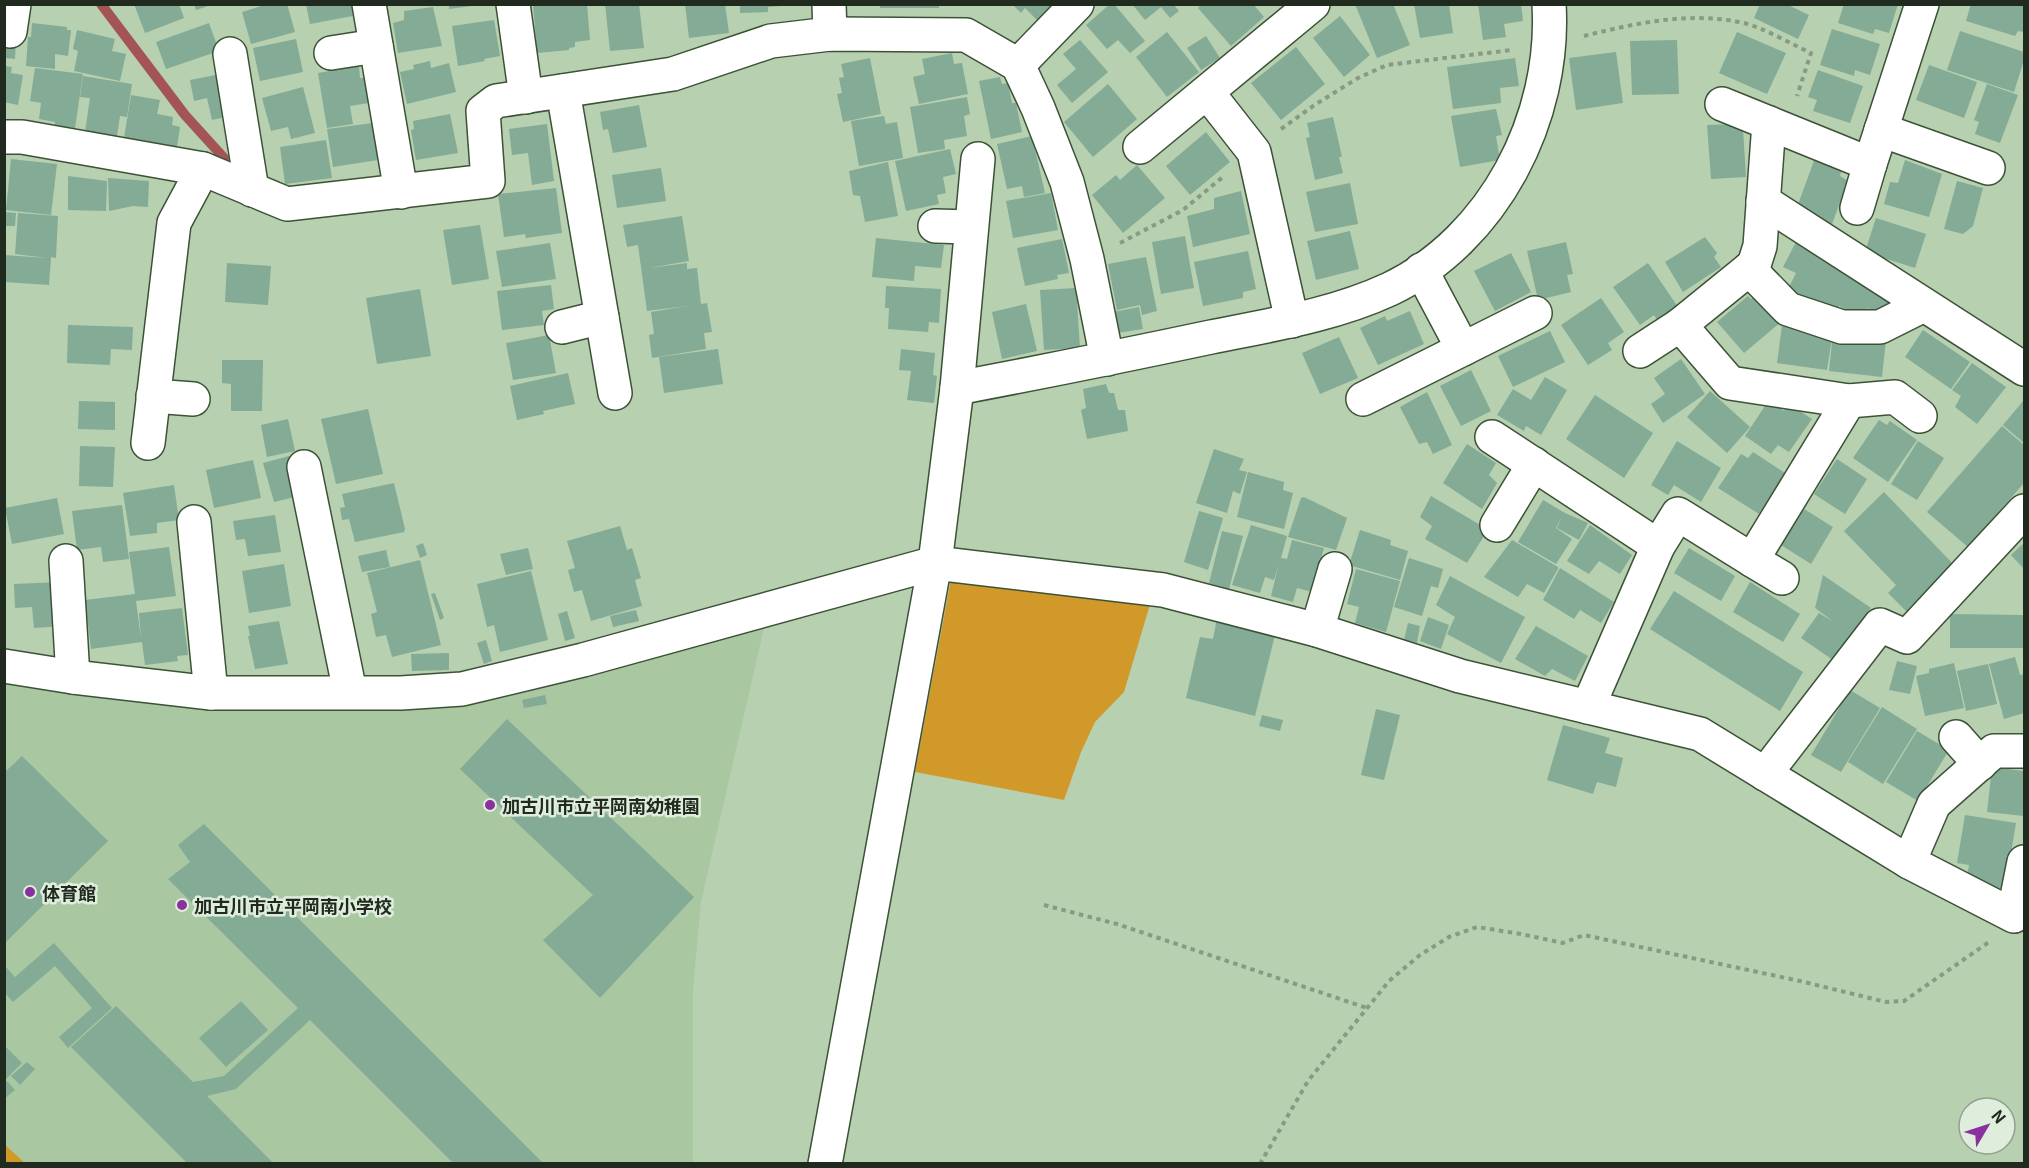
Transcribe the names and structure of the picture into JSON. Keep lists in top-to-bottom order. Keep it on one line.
{"places":["加古川市立平岡南幼稚園","体育館","加古川市立平岡南小学校"],"north":"top right"}
